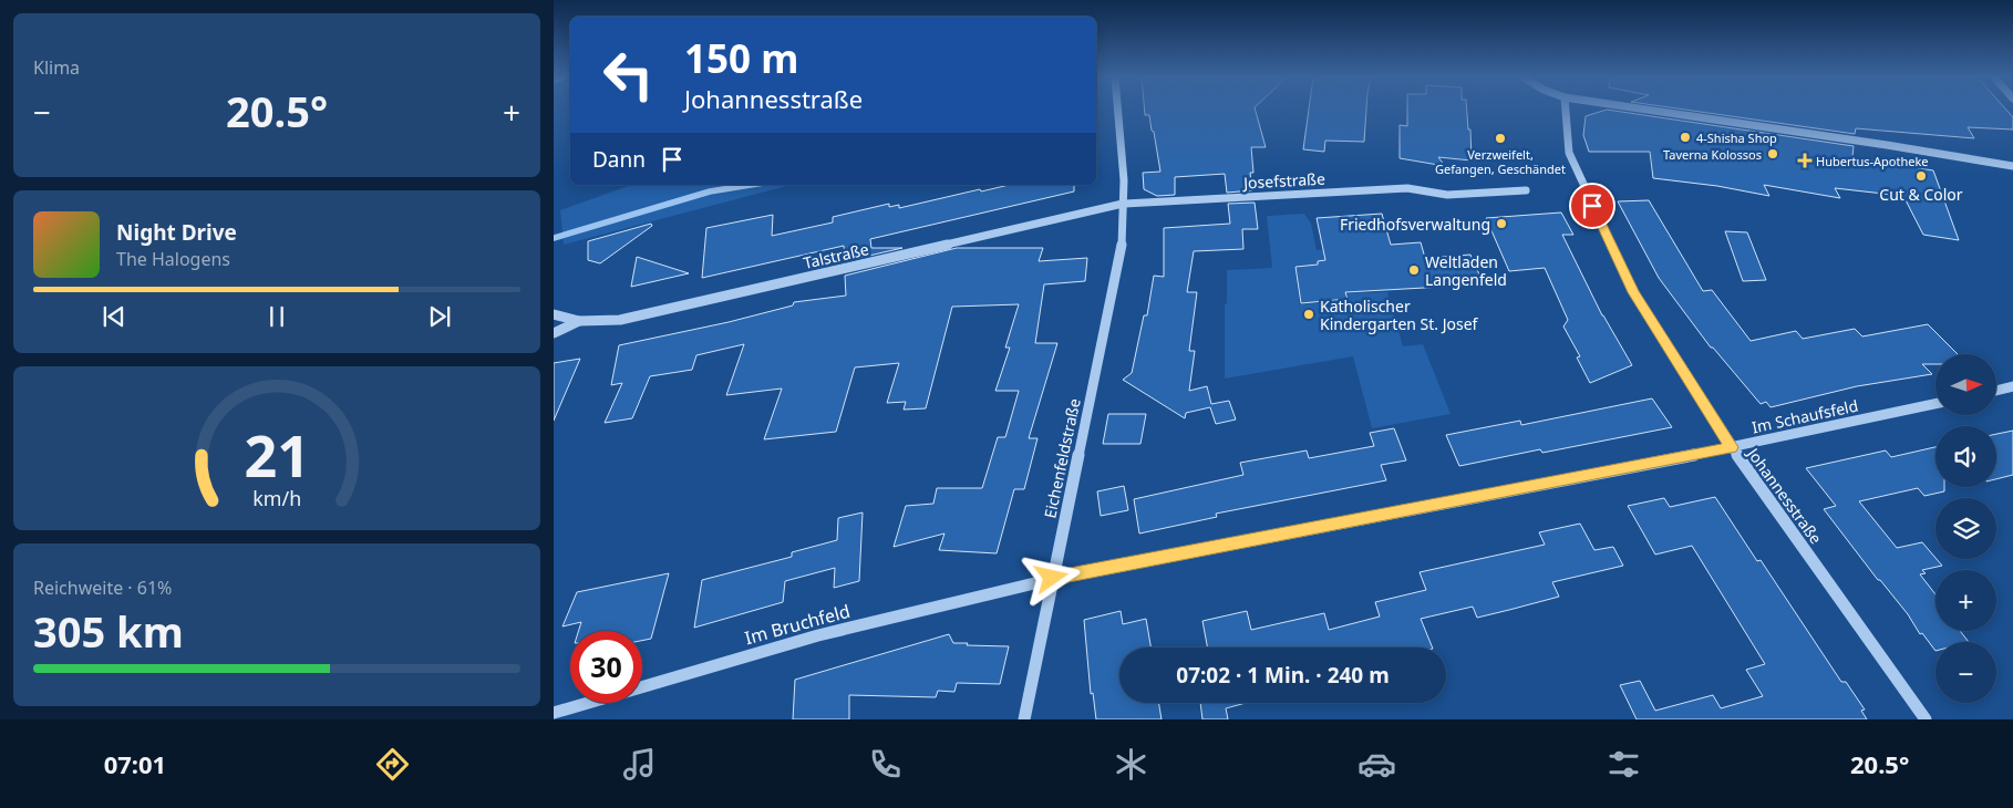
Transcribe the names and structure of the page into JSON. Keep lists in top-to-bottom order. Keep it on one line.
{"streets":{"street":["Josefstraße","Talstraße","Im Schaufsfeld","Eichenfeldstraße","Johannesstraße","Im Bruchfeld"]},"crossings":[["Josefstraße","Talstraße"],["Josefstraße","Eichenfeldstraße"],["Talstraße","Eichenfeldstraße"],["Im Schaufsfeld","Eichenfeldstraße"],["Im Schaufsfeld","Johannesstraße"],["Im Schaufsfeld","Im Bruchfeld"],["Eichenfeldstraße","Im Bruchfeld"]],"places":{"other":["4-Shisha Shop","Verzweifelt, Gefangen, Geschändet","Taverna Kolossos","Cut & Color","Friedhofsverwaltung","Weltladen Langenfeld","Katholischer Kindergarten St. Josef"],"health":["Hubertus-Apotheke"]},"north":"right","page":{"tile":["Klima",["Reichweite · 61%","305 km"]],"turn":["150 m","Johannesstraße"],"heat":["−","20.5°","+"],"then":"Dann","song":["Night Drive","The Halogens"],"map_buttons":["+","−"],"limit":"30","trip":"07:02 · 1 Min. · 240 m","tabs":["07:01","20.5°"],"gauge":["21","km/h"]}}
